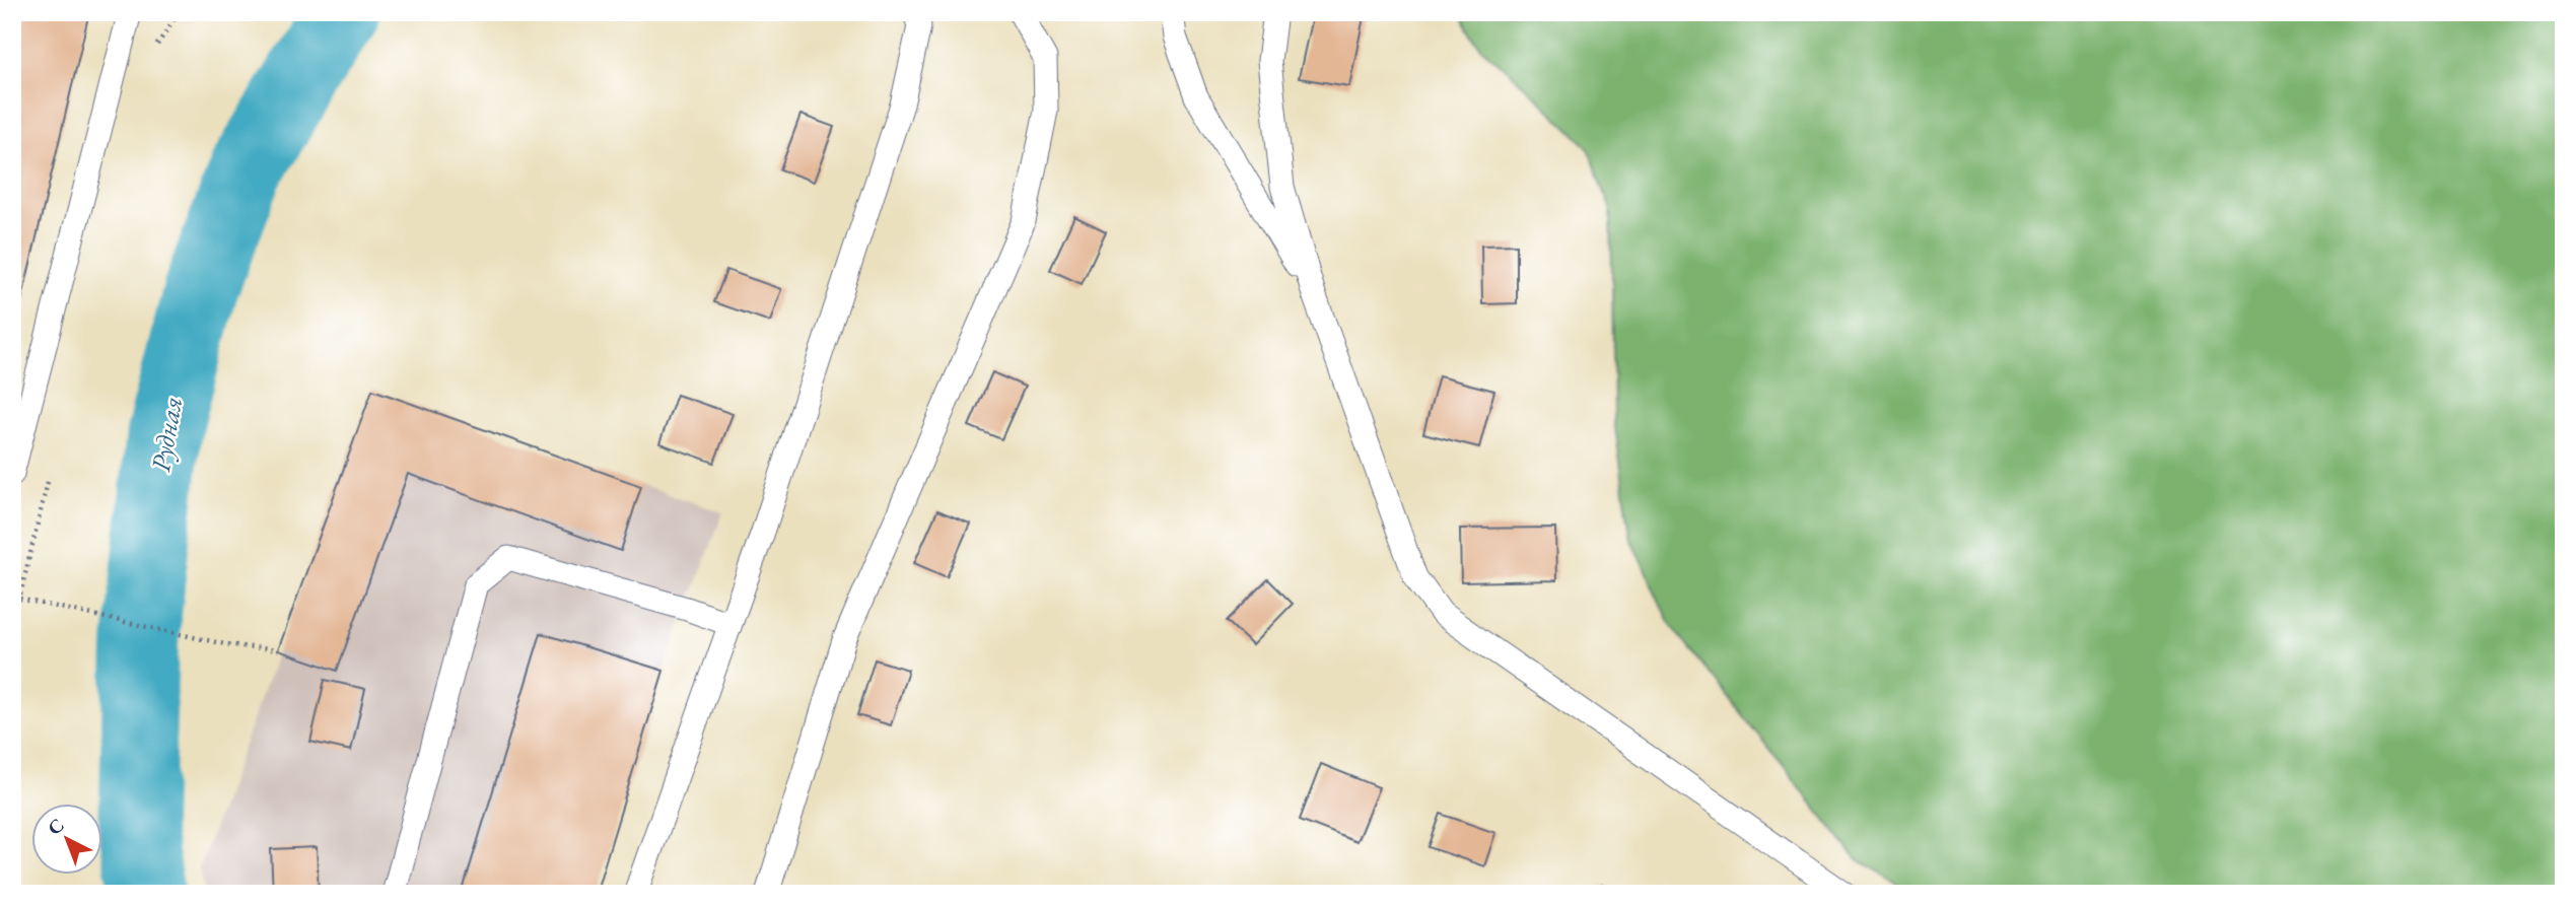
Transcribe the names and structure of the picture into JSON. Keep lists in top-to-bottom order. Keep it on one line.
{"water":["Рудная"],"north":"top left"}
